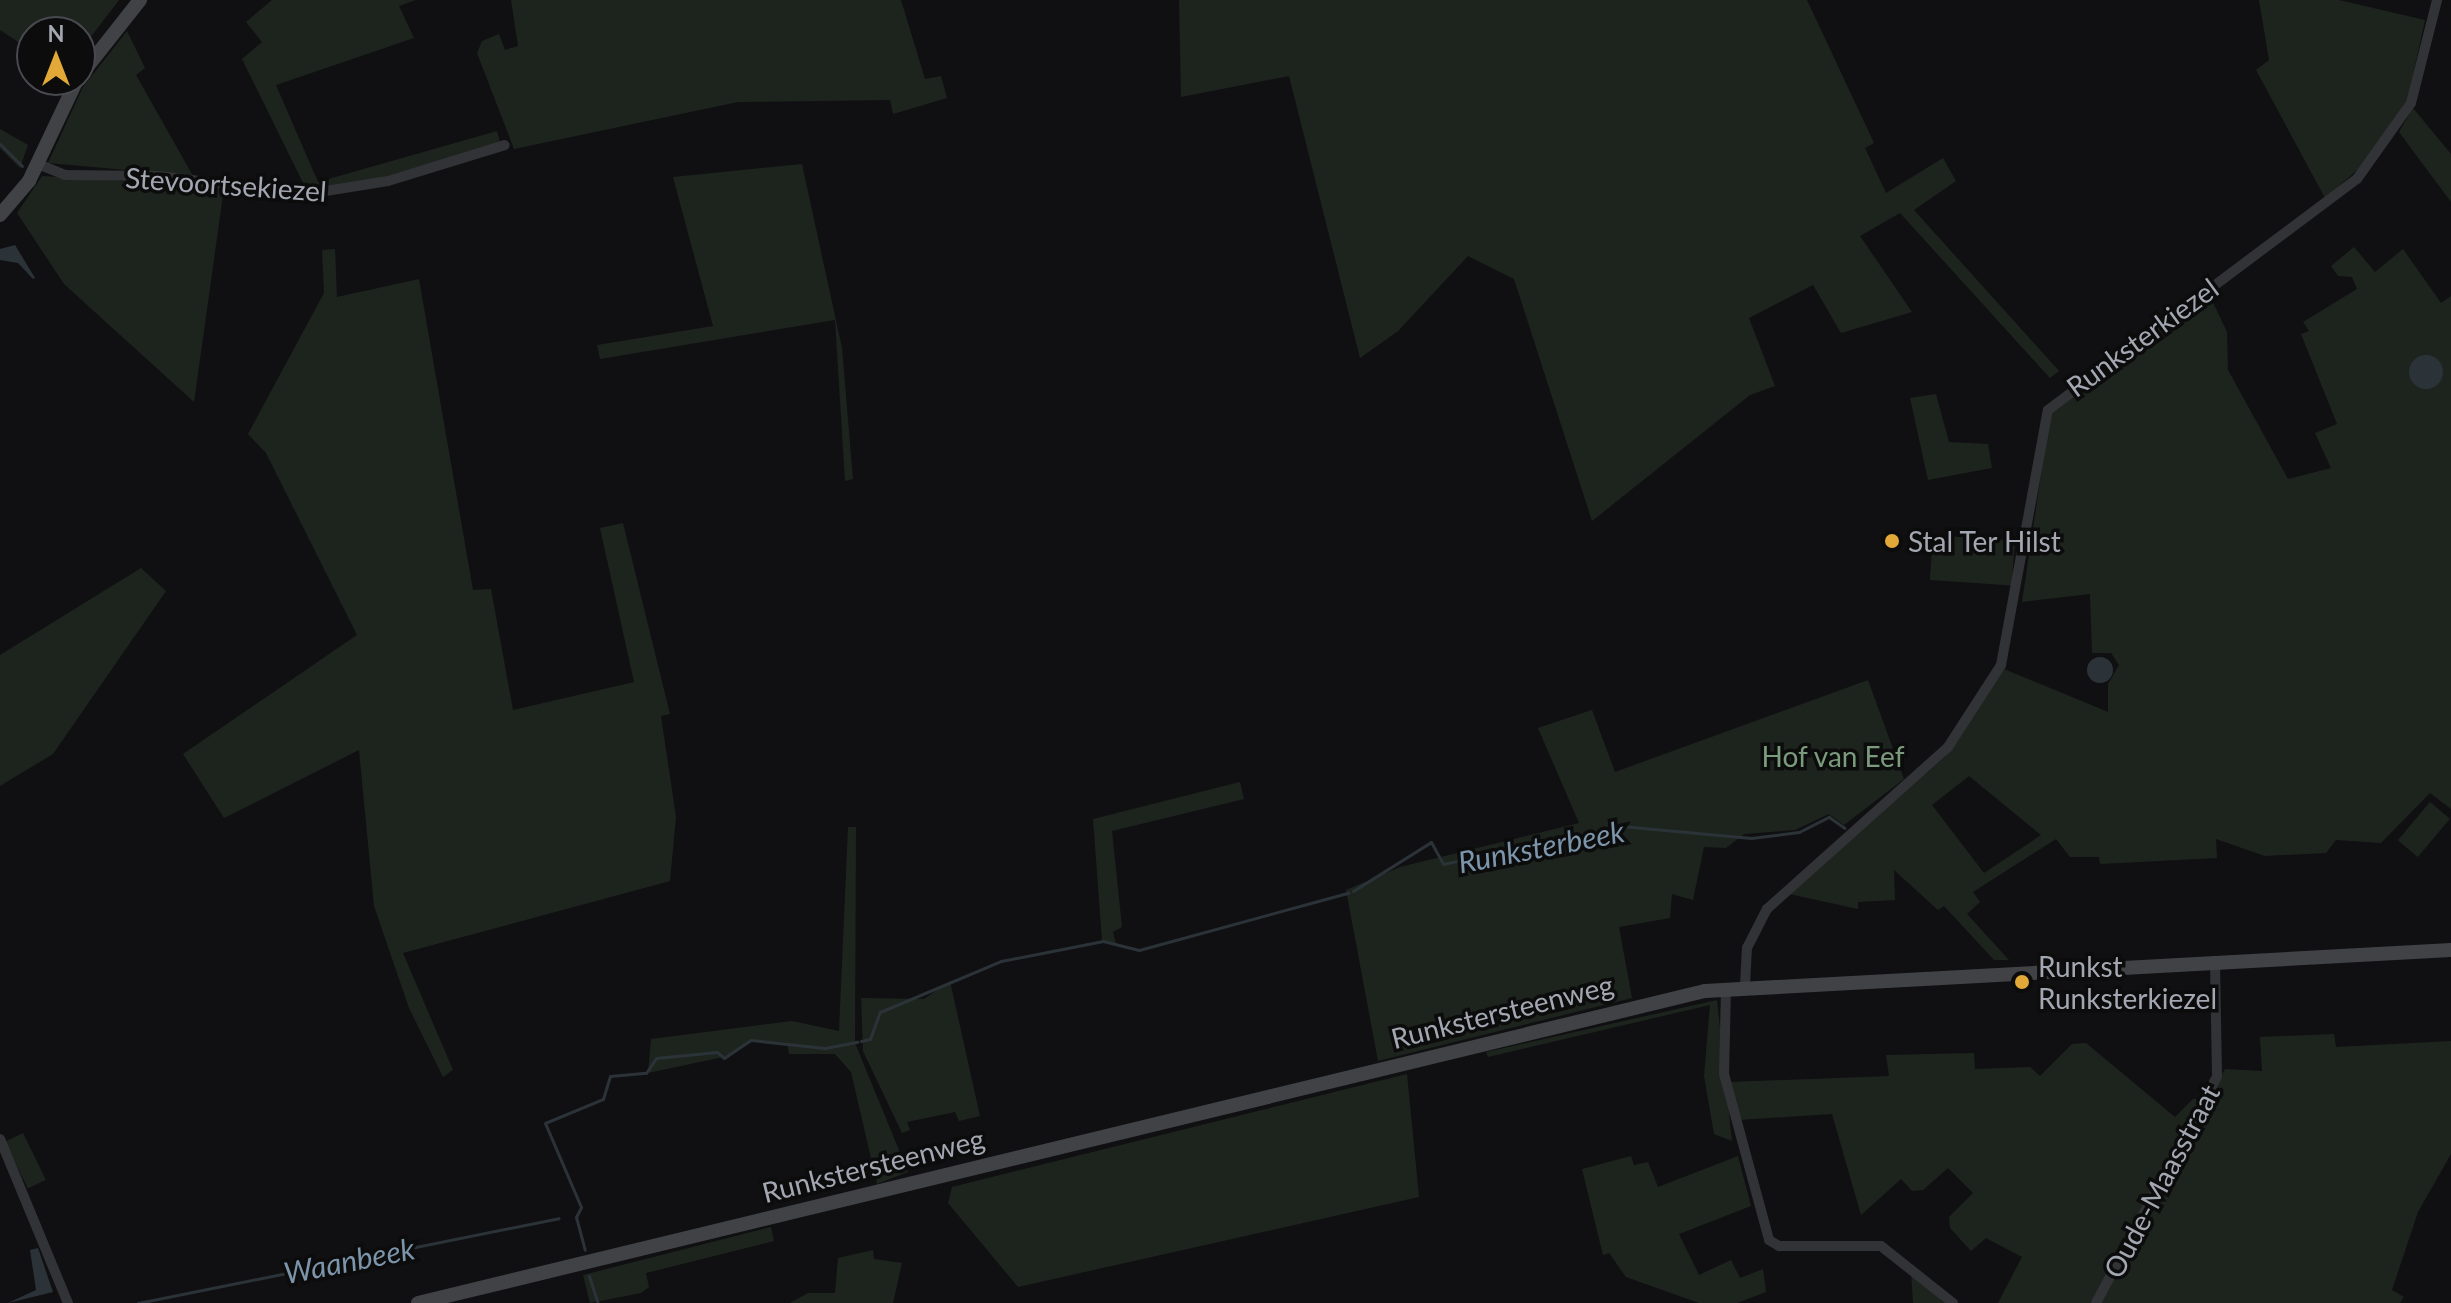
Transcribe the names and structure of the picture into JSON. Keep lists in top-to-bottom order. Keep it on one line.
{"streets":{"street":["Stevoortsekiezel","Runksterkiezel","Runkstersteenweg","Oude-Maasstraat"]},"crossings":[["Runksterkiezel","Runkstersteenweg"],["Runkstersteenweg","Oude-Maasstraat"]],"water":["Runksterbeek","Waanbeek"],"parks":["Hof van Eef"],"places":["Stal Ter Hilst","Runkst Runksterkiezel"],"north":"top"}
